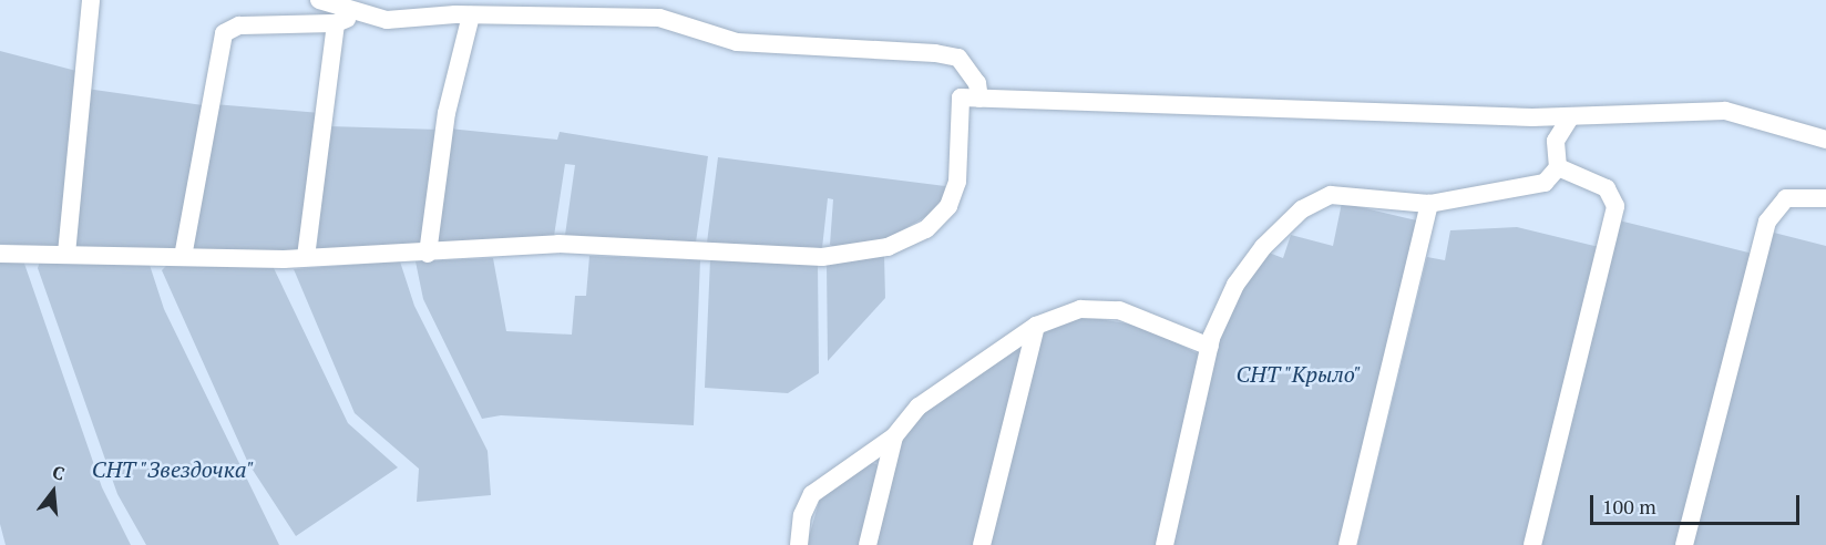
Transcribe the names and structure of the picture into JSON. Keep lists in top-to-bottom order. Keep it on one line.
{"parks":["СНТ \"Крыло\"","СНТ \"Звездочка\""],"scale_bar":"100 m","north":"top"}
